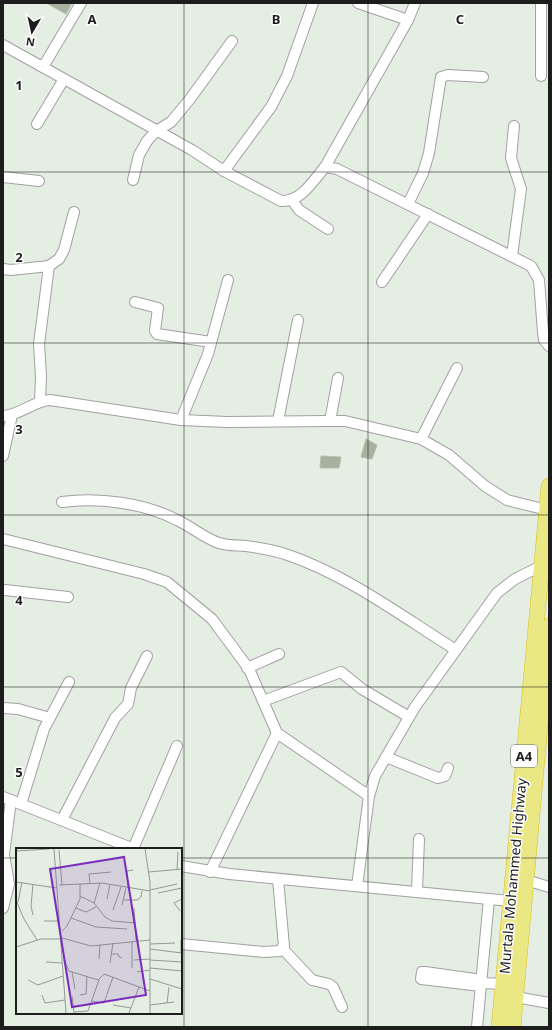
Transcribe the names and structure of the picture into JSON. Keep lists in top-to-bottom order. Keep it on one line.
{"streets":{"highway":["A4","Murtala Mohammed Highway"]},"north":"bottom","grid":{"columns":["A","B","C"],"rows":["1","2","3","4","5"]}}
